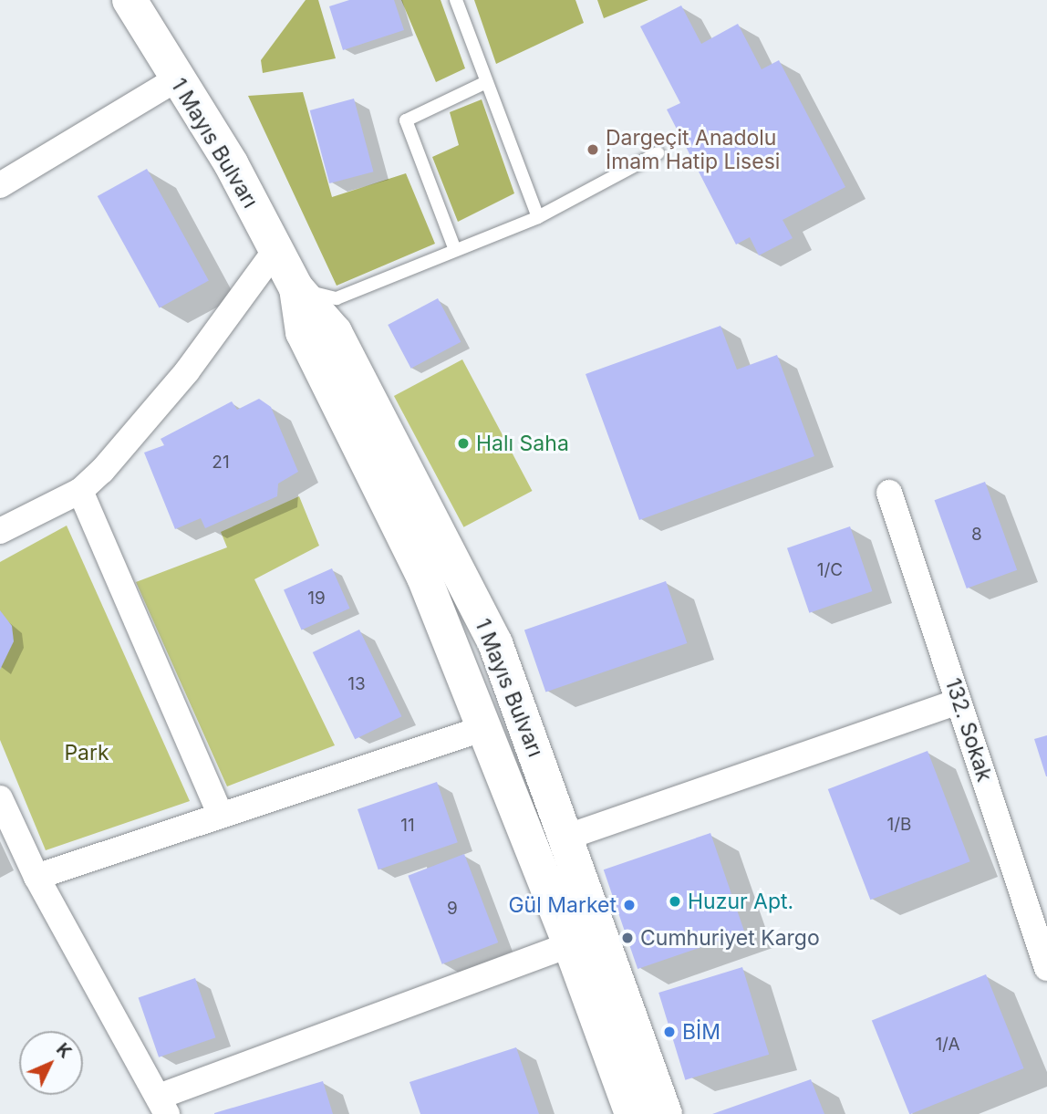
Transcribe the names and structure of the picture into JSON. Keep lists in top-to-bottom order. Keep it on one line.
{"streets":{"main road":["1 Mayıs Bulvarı"],"street":["132. Sokak"]},"parks":["Park"],"places":["Dargeçit Anadolu İmam Hatip Lisesi","Halı Saha","Huzur Apt.","Gül Market","Cumhuriyet Kargo","BİM"],"house_numbers":["21","8","1/C","19","13","1/B","11","9","1/A"],"north":"top right"}
